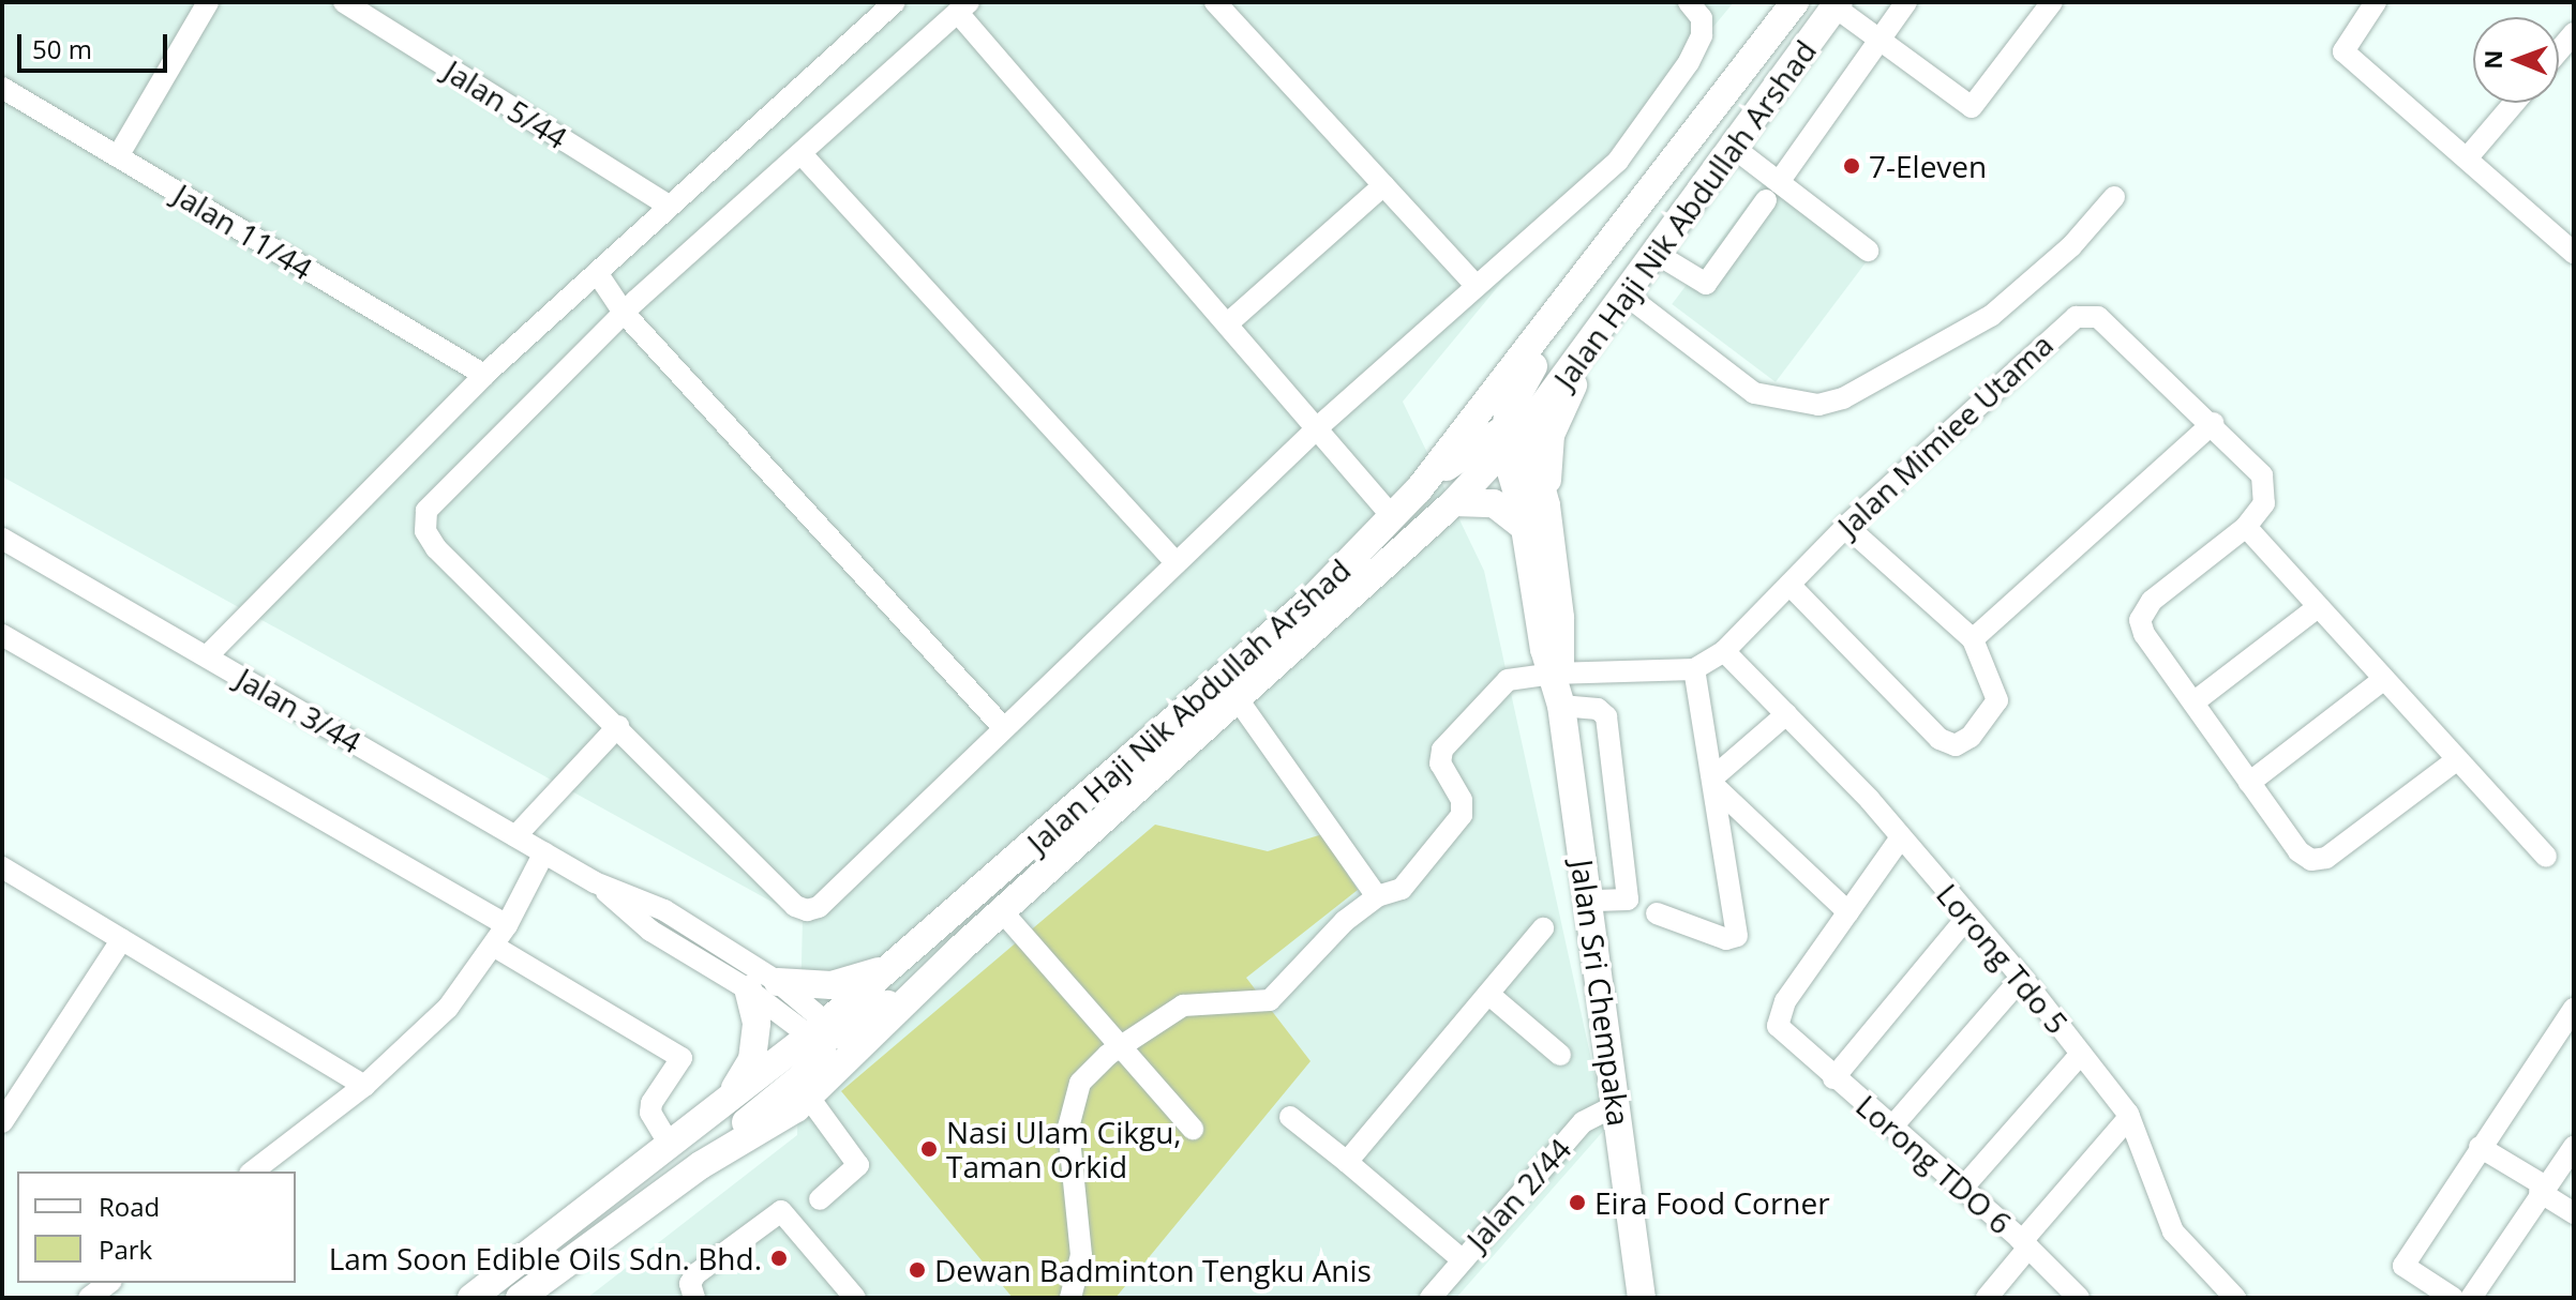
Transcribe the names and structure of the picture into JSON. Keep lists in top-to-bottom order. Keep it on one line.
{"streets":{"main road":["Jalan Haji Nik Abdullah Arshad","Jalan Sri Chempaka"],"street":["Jalan 5/44","Jalan 11/44","Jalan Mimiee Utama","Jalan 3/44","Lorong Tdo 5","Lorong TDO 6","Jalan 2/44"]},"crossings":[["Jalan Haji Nik Abdullah Arshad","Jalan 3/44"],["Jalan Mimiee Utama","Lorong Tdo 5"],["Jalan Mimiee Utama","Jalan Sri Chempaka"],["Jalan Sri Chempaka","Jalan 2/44"]],"places":["7-Eleven","Nasi Ulam Cikgu, Taman Orkid","Eira Food Corner","Lam Soon Edible Oils Sdn. Bhd.","Dewan Badminton Tengku Anis"],"legend":["Road","Park"],"scale_bar":"50 m","north":"left"}
